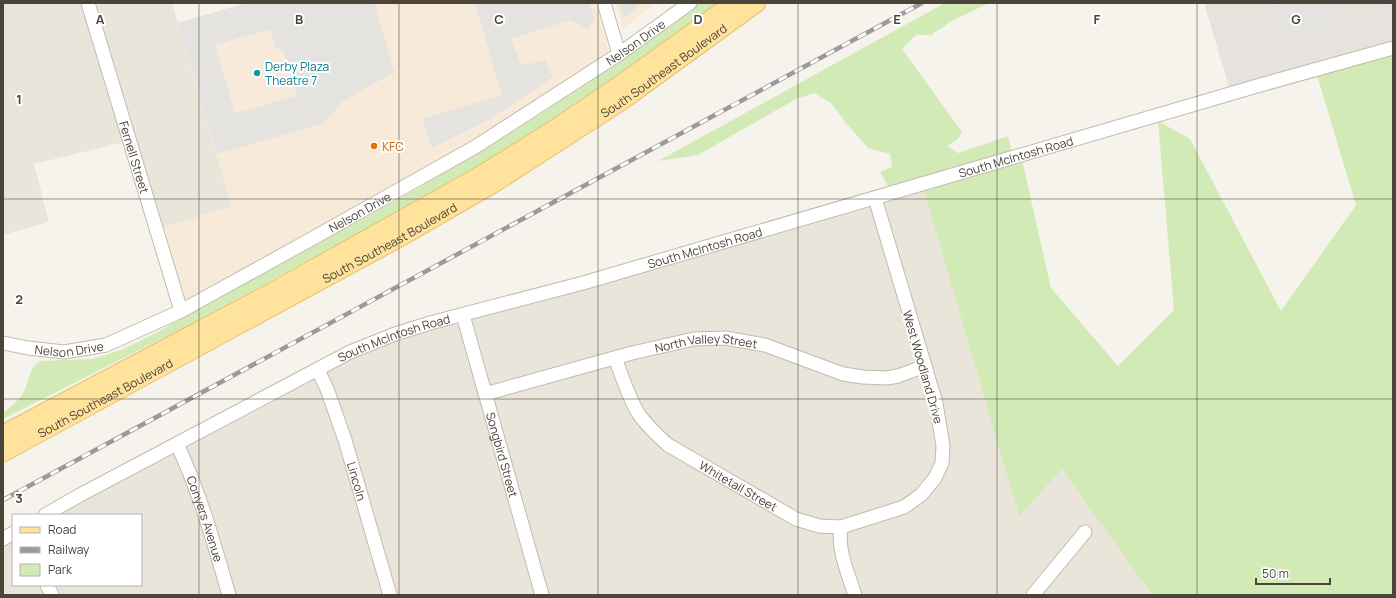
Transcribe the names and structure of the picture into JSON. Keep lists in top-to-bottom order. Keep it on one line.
{"streets":{"main road":["South Southeast Boulevard"],"street":["Nelson Drive","South McIntosh Road","Fernell Street","North Valley Street","West Woodland Drive","Songbird Street","Lincoln","Whitetail Street","Conyers Avenue"]},"crossings":[["Nelson Drive","Fernell Street"],["South McIntosh Road","West Woodland Drive"],["South McIntosh Road","Songbird Street"],["South McIntosh Road","Lincoln"],["South McIntosh Road","Conyers Avenue"],["North Valley Street","West Woodland Drive"],["North Valley Street","Songbird Street"],["North Valley Street","Whitetail Street"],["West Woodland Drive","Whitetail Street"]],"places":["Derby Plaza Theatre 7","KFC"],"legend":["Road","Railway","Park"],"scale_bar":"50 m","grid":{"columns":["A","B","C","D","E","F","G"],"rows":["1","2","3"]}}
